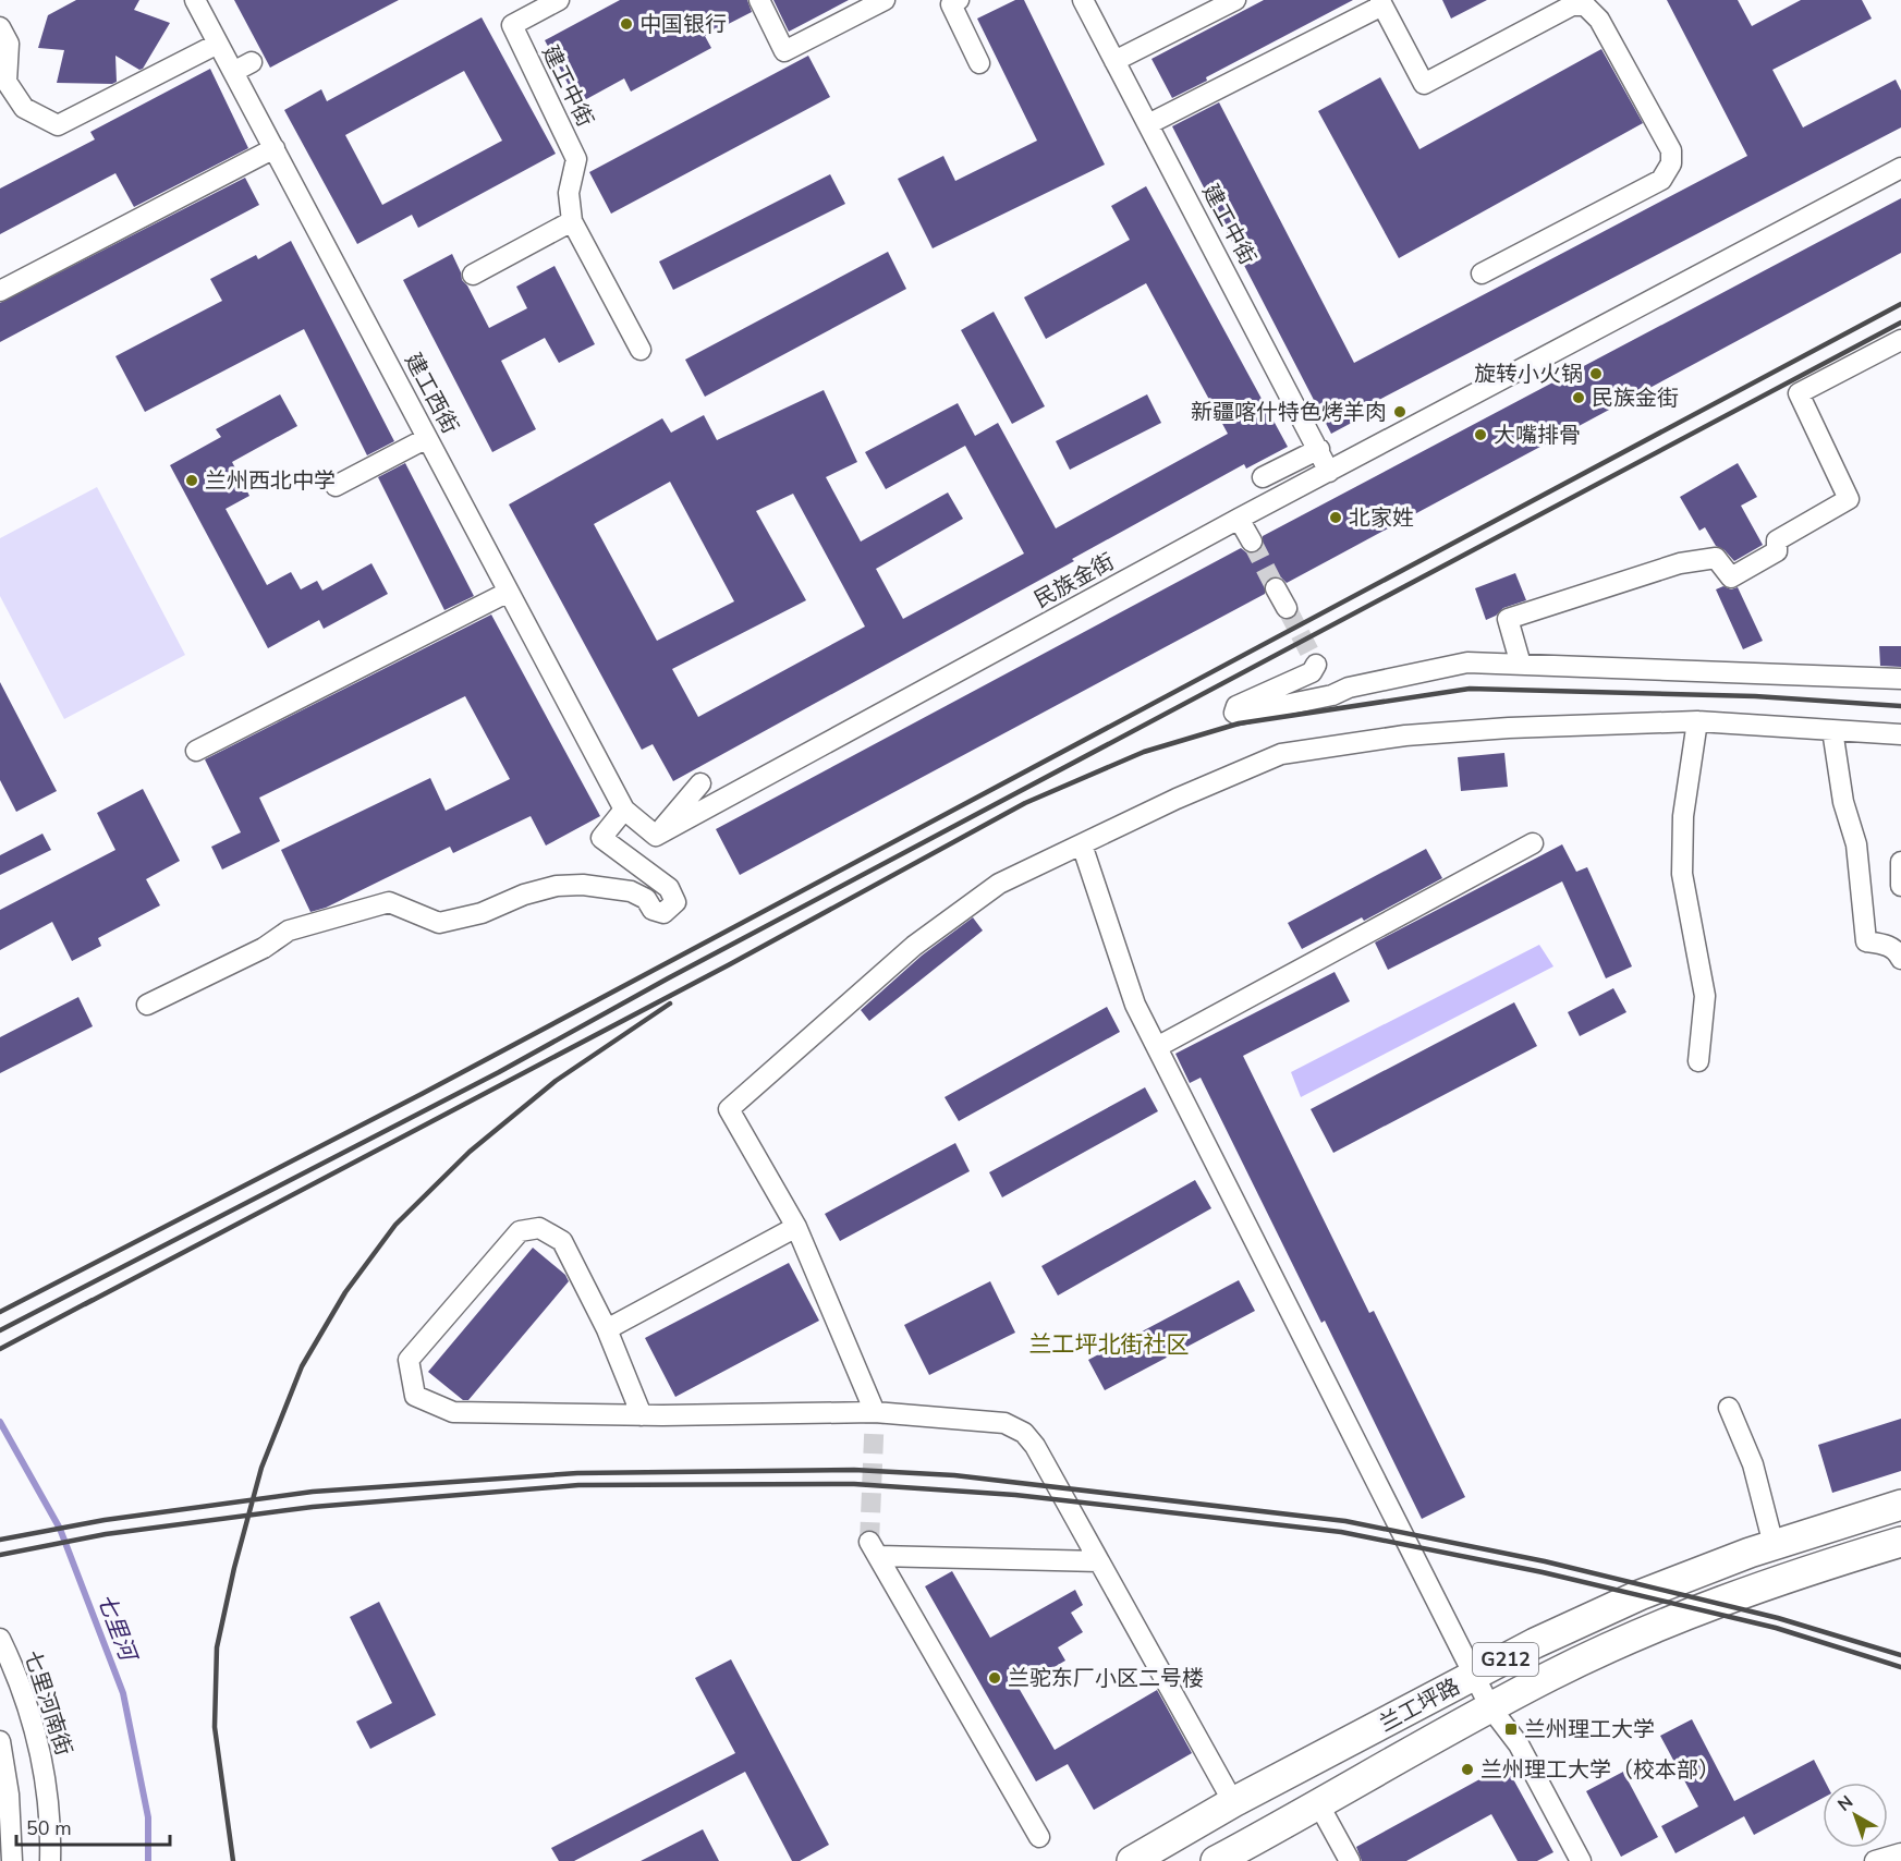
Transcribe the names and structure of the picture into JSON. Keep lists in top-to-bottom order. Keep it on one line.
{"streets":{"highway":["G212","兰工坪路"],"street":["建工中街","建工西街","民族金街","七里河南街"]},"crossings":[["建工中街","民族金街"]],"districts":["兰工坪北街社区"],"water":["七里河"],"places":{"other":["中国银行","旋转小火锅","民族金街","新疆喀什特色烤羊肉","大嘴排骨","兰州西北中学","北家姓","兰驼东厂小区二号楼","兰州理工大学（校本部）"],"transit":["兰州理工大学"]},"scale_bar":"50 m","north":"top left"}
